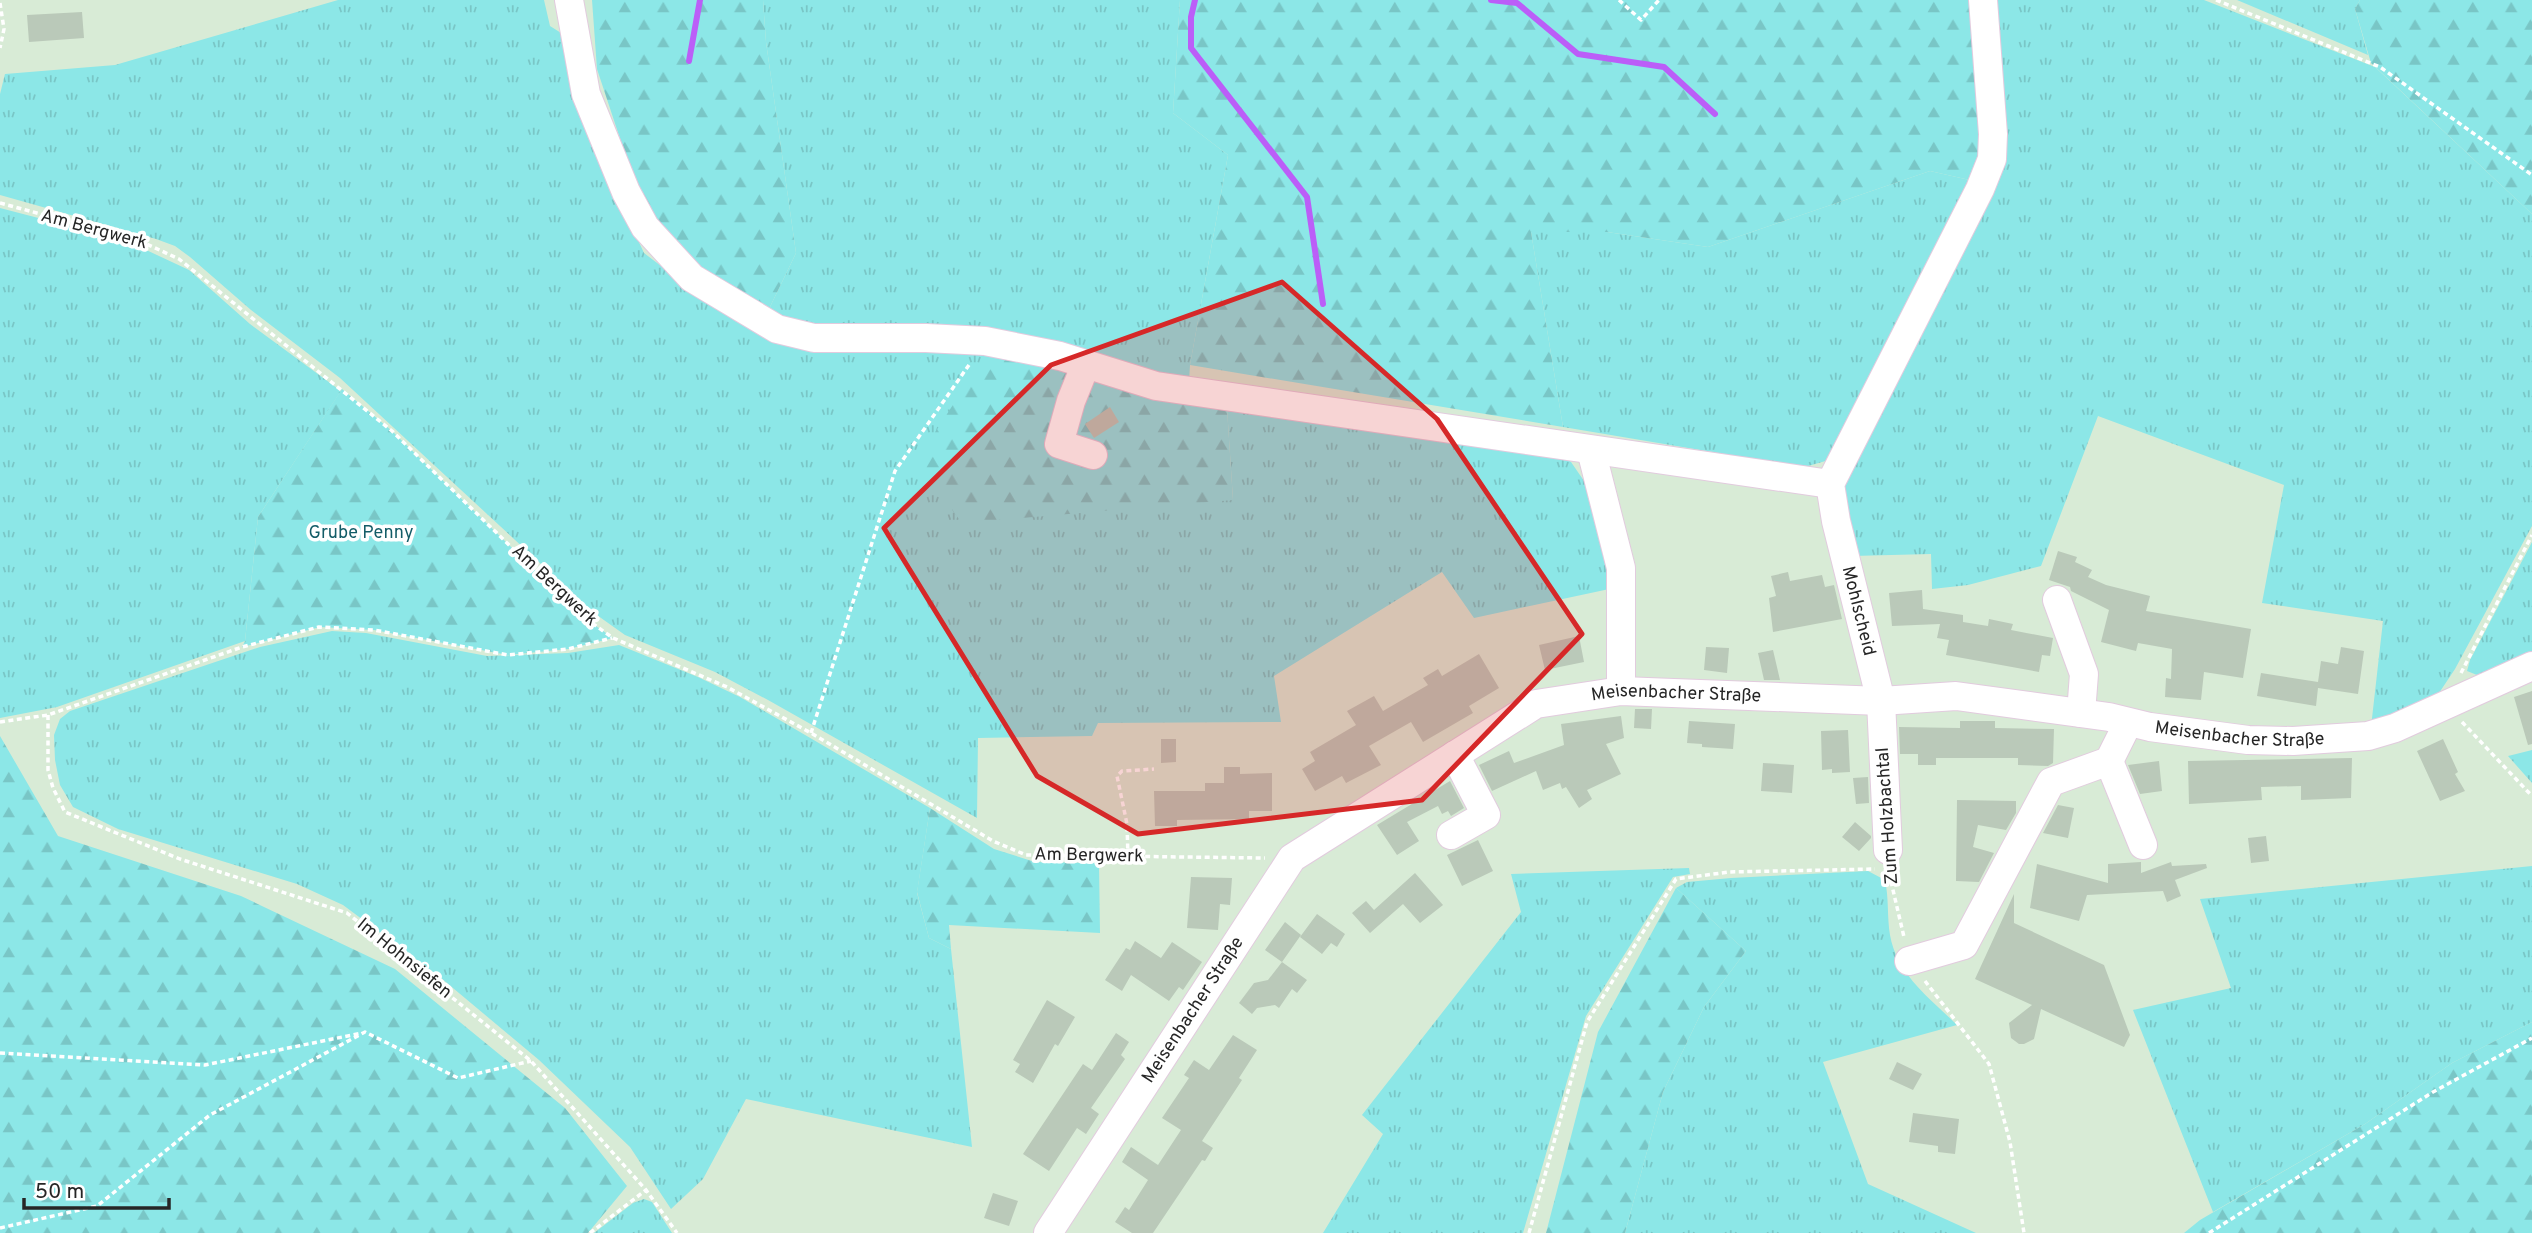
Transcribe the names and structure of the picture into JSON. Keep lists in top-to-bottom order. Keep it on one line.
{"streets":{"street":["Mohlscheid","Meisenbacher Straße","Zum Holzbachtal"],"path":["Am Bergwerk","Im Hohnsiefen"]},"crossings":[["Am Bergwerk","Meisenbacher Straße"],["Mohlscheid","Meisenbacher Straße"],["Mohlscheid","Zum Holzbachtal"],["Meisenbacher Straße","Zum Holzbachtal"]],"parks":["Grube Penny"],"scale_bar":"50 m"}
